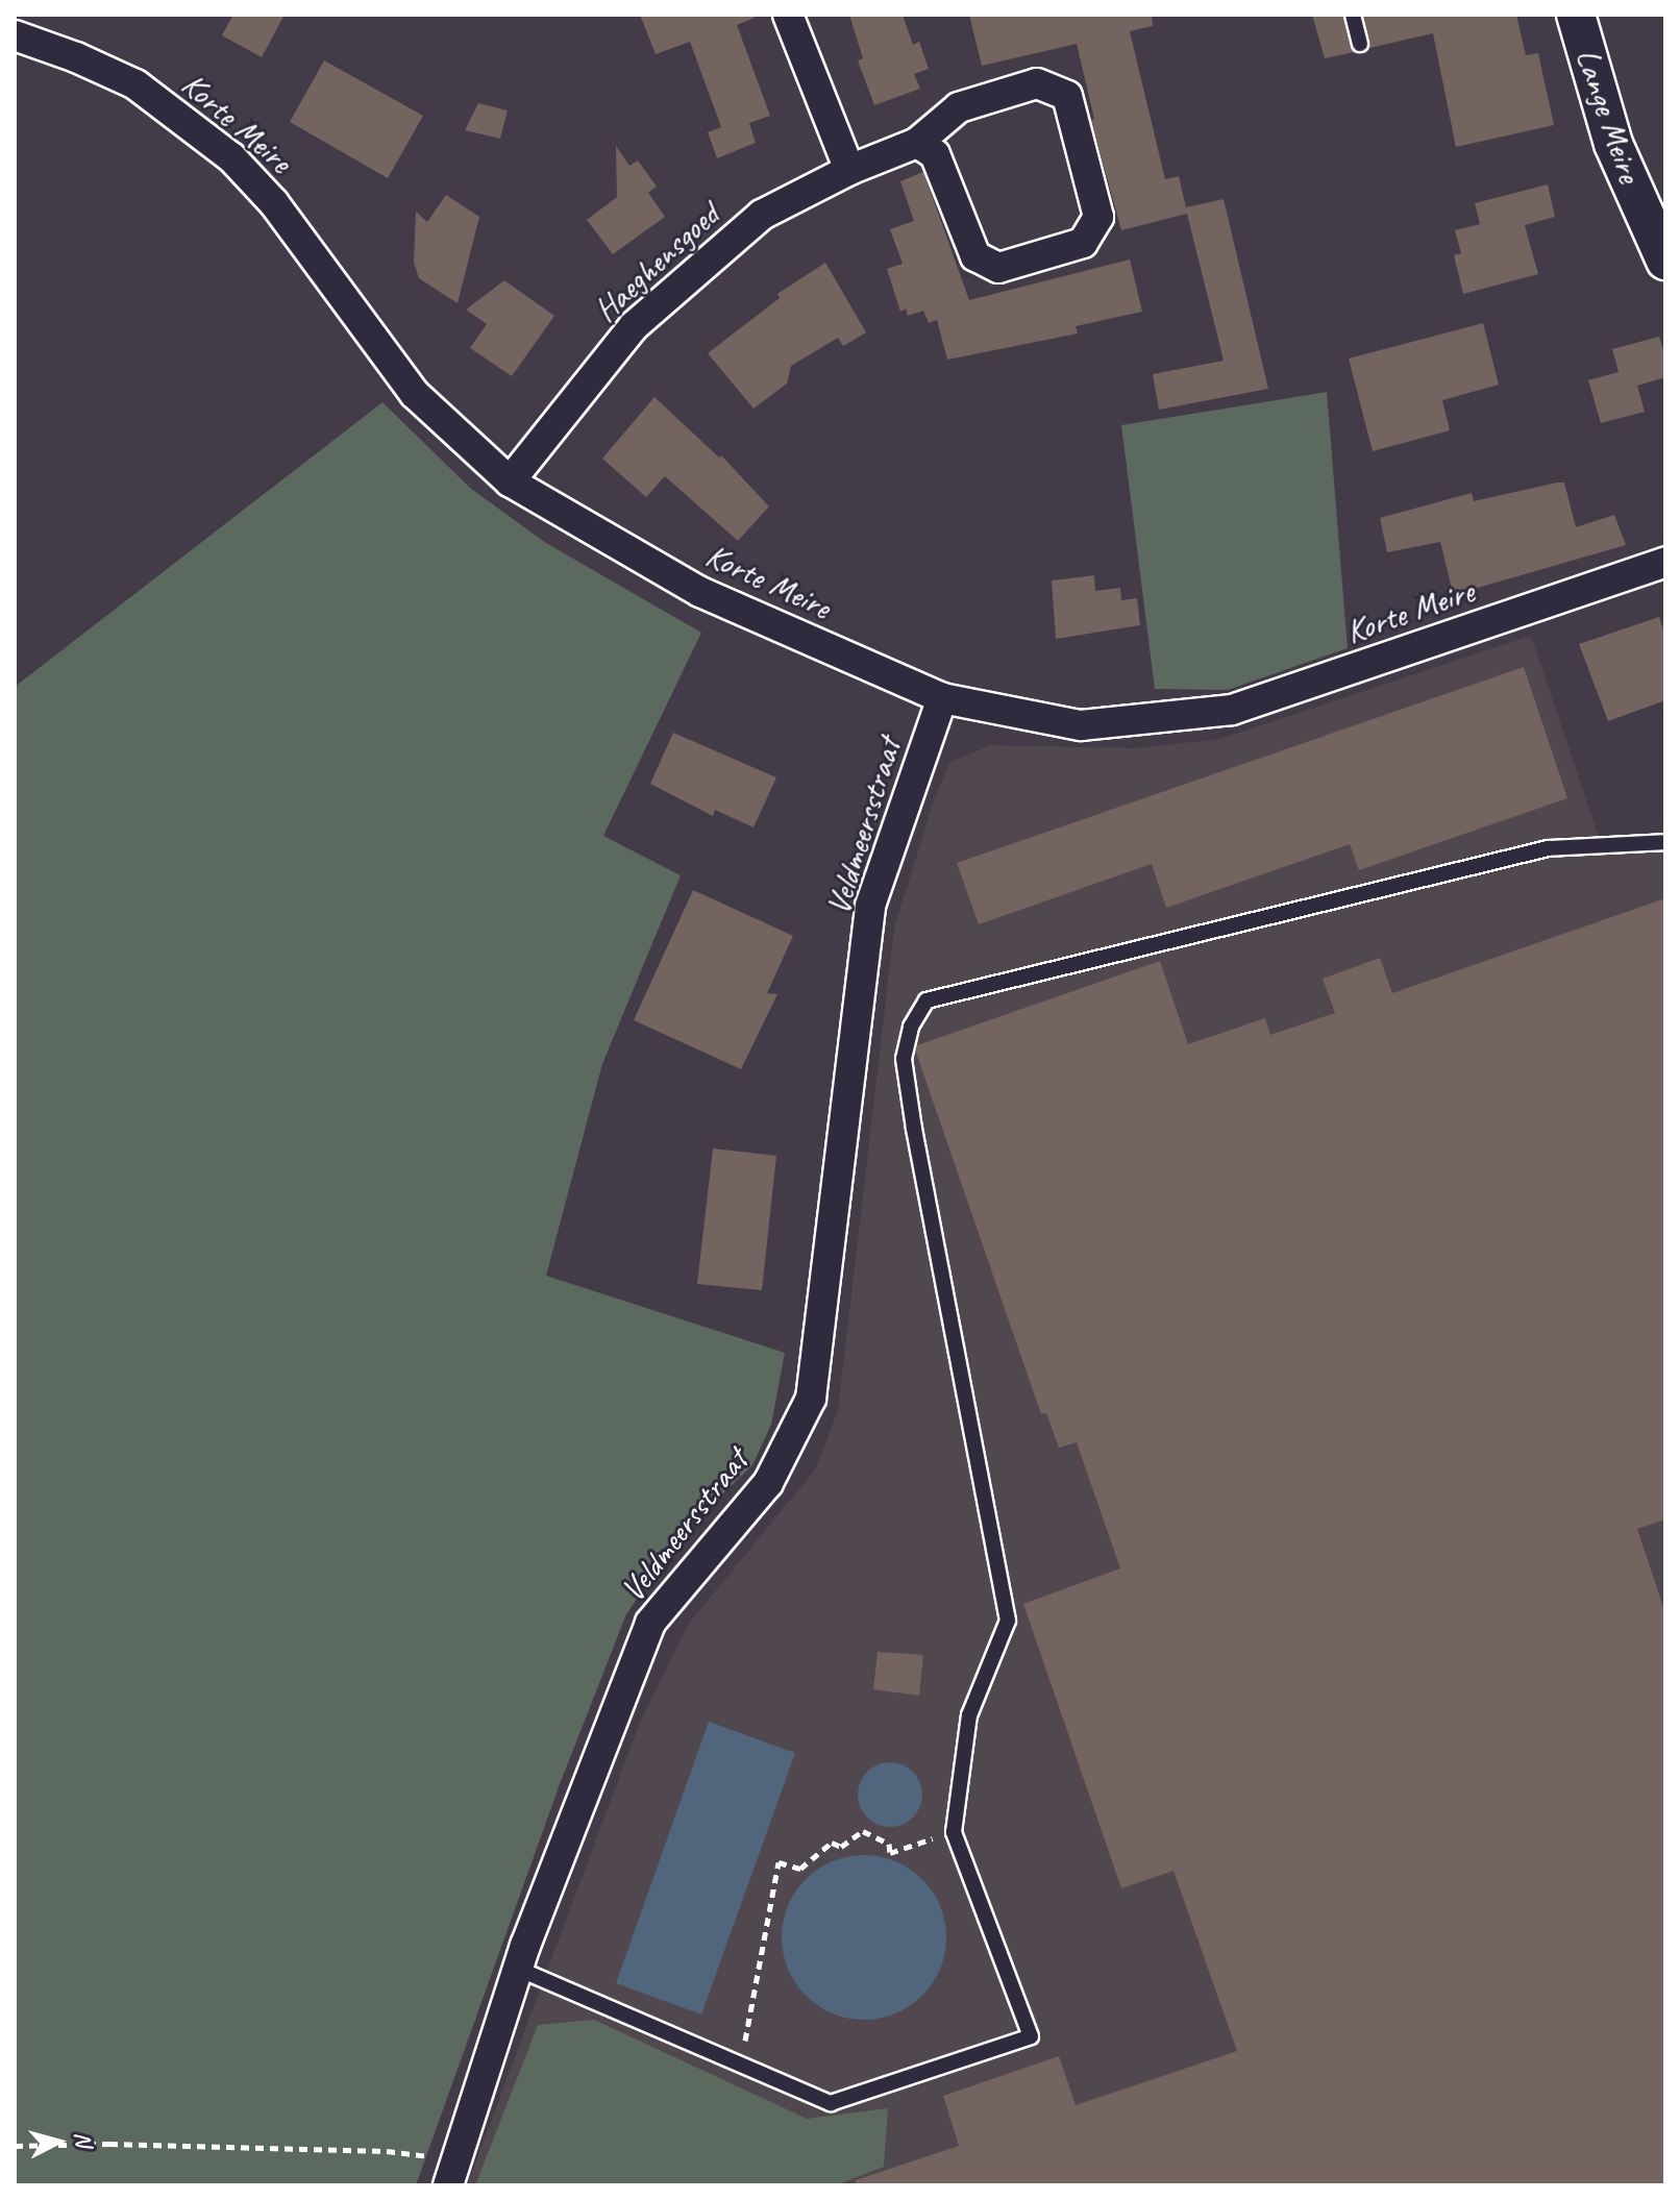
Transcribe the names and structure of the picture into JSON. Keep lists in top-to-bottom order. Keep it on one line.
{"streets":{"street":["Lange Meire","Korte Meire","Haeghensgoed","Veldmeersstraat"]},"crossings":[["Korte Meire","Haeghensgoed"],["Korte Meire","Veldmeersstraat"]],"north":"right"}
